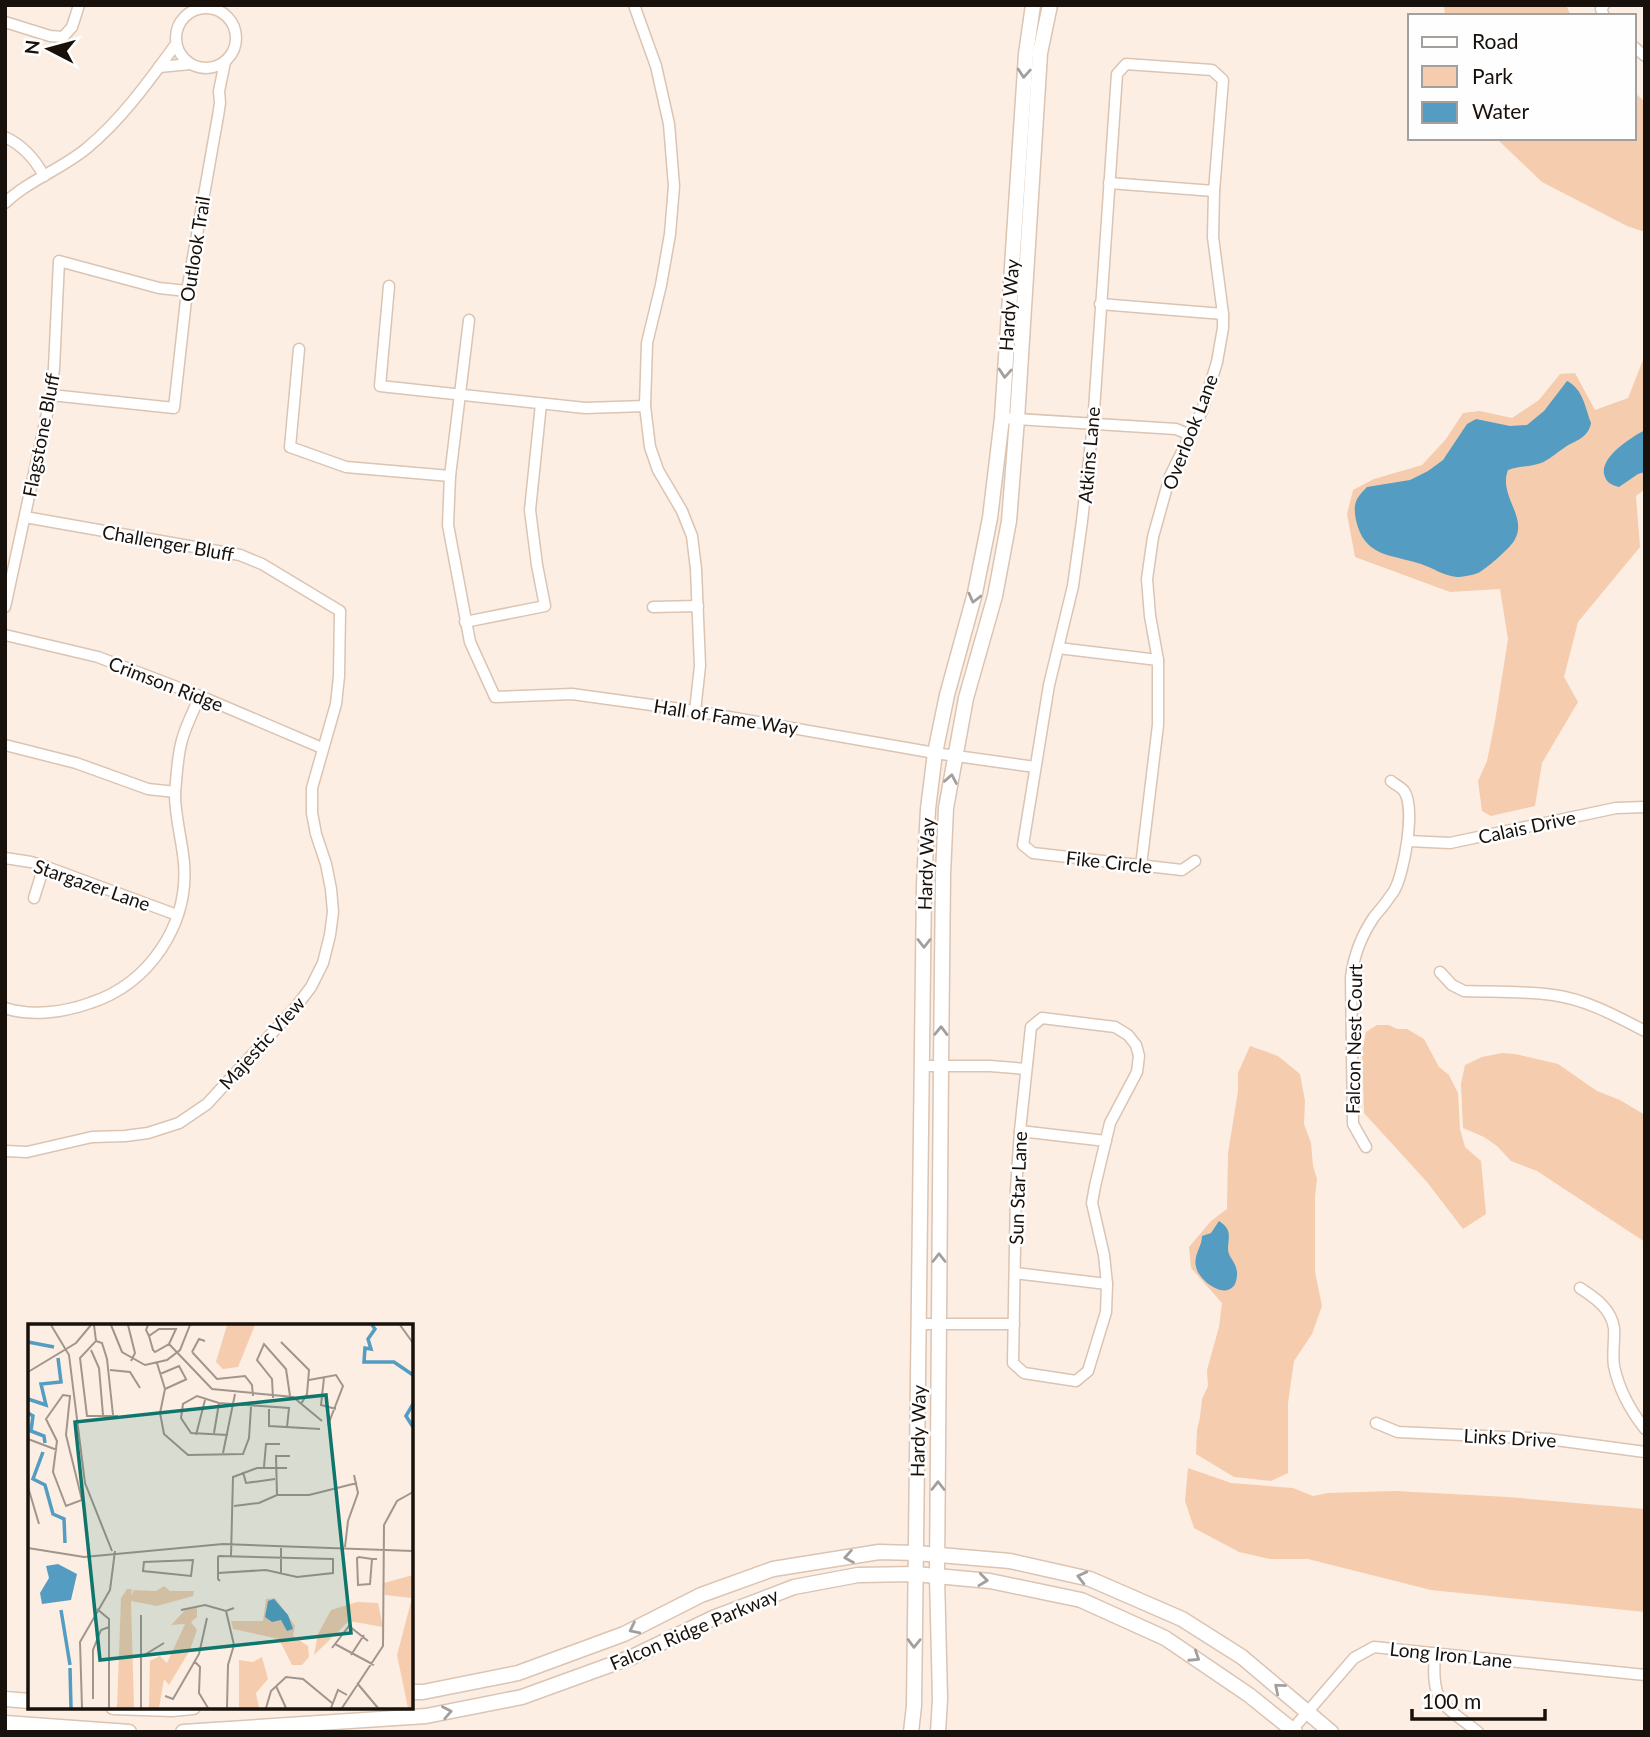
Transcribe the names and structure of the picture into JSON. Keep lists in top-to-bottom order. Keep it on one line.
{"streets":{"main road":["Hardy Way","Falcon Ridge Parkway"],"street":["Outlook Trail","Overlook Lane","Flagstone Bluff","Atkins Lane","Challenger Bluff","Crimson Ridge","Hall of Fame Way","Calais Drive","Fike Circle","Stargazer Lane","Falcon Nest Court","Majestic View","Sun Star Lane","Links Drive","Long Iron Lane"]},"crossings":[["Outlook Trail","Flagstone Bluff"],["Hardy Way","Hall of Fame Way"],["Hardy Way","Falcon Ridge Parkway"],["Overlook Lane","Atkins Lane"],["Overlook Lane","Fike Circle"],["Flagstone Bluff","Challenger Bluff"],["Atkins Lane","Hall of Fame Way"],["Atkins Lane","Fike Circle"],["Challenger Bluff","Majestic View"],["Crimson Ridge","Majestic View"],["Calais Drive","Falcon Nest Court"],["Falcon Ridge Parkway","Long Iron Lane"]],"legend":["Road","Park","Water"],"scale_bar":"100 m","north":"left"}
